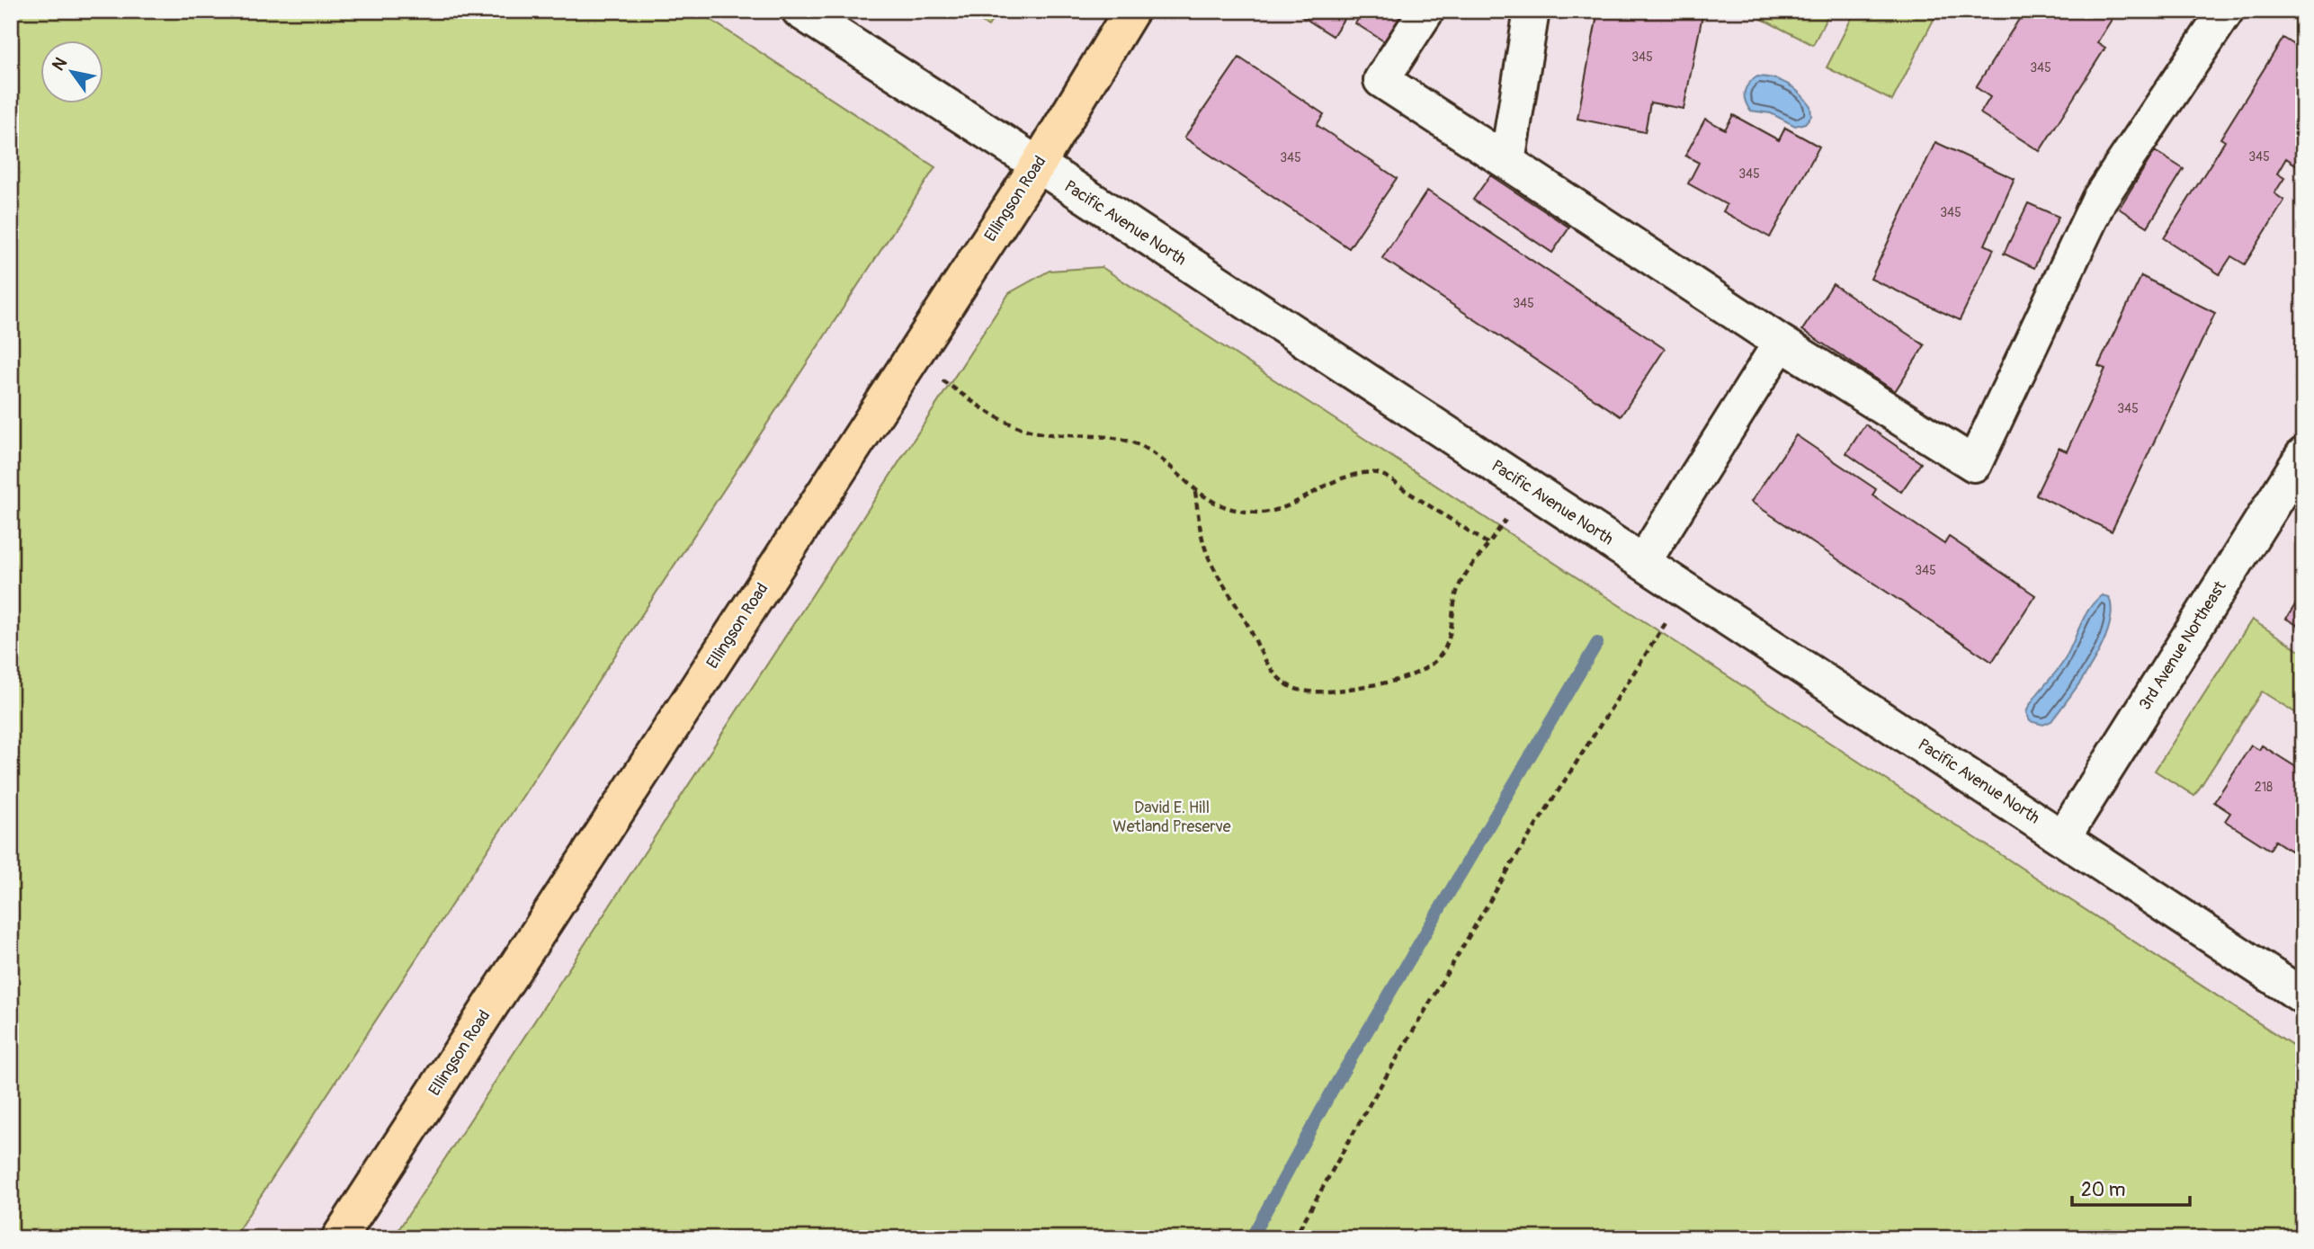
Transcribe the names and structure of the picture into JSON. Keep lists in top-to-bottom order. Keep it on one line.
{"streets":{"main road":["Ellingson Road"],"street":["Pacific Avenue North","3rd Avenue Northeast"]},"crossings":[["Ellingson Road","Pacific Avenue North"],["Pacific Avenue North","3rd Avenue Northeast"]],"parks":["David E. Hill Wetland Preserve"],"house_numbers":["345","345","345","345","345","345","345","345","345","218"],"scale_bar":"20 m","north":"top left"}
